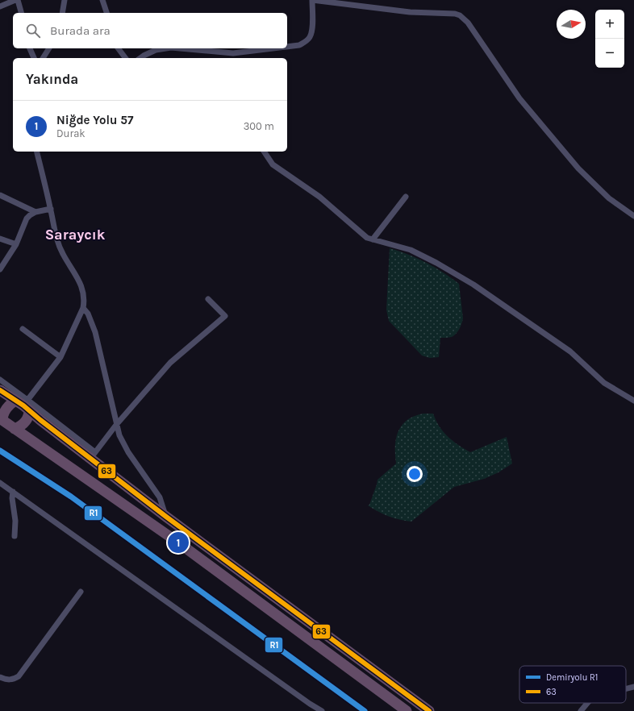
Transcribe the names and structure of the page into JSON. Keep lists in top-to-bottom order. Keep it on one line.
{"districts":["Saraycık"],"lines":["transit line 63","rail line R1"],"legend":["Demiryolu R1","63"],"north":"right","page":{"map_buttons":["+","−"],"search":"Burada ara","heading":"Yakında","list":[{"mark":"1","name":"Niğde Yolu 57","note":"Durak","value":"300 m"}],"pins":"1"}}
